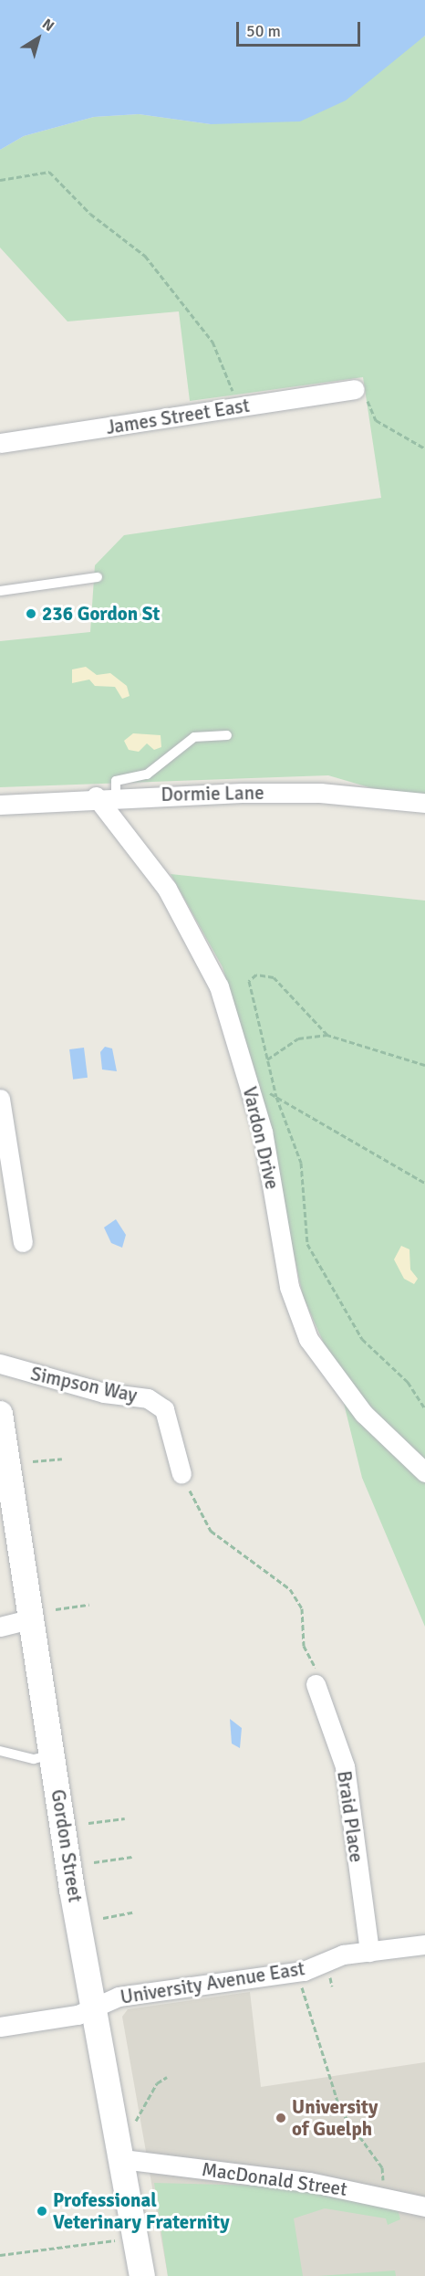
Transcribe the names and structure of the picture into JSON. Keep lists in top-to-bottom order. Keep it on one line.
{"streets":{"main road":["Gordon Street"],"street":["James Street East","Dormie Lane","Vardon Drive","Simpson Way","Braid Place","University Avenue East","MacDonald Street"]},"crossings":[["Dormie Lane","Vardon Drive"],["Braid Place","University Avenue East"],["Gordon Street","University Avenue East"],["Gordon Street","MacDonald Street"]],"places":["236 Gordon St","University of Guelph","Professional Veterinary Fraternity"],"scale_bar":"50 m","north":"top right"}
